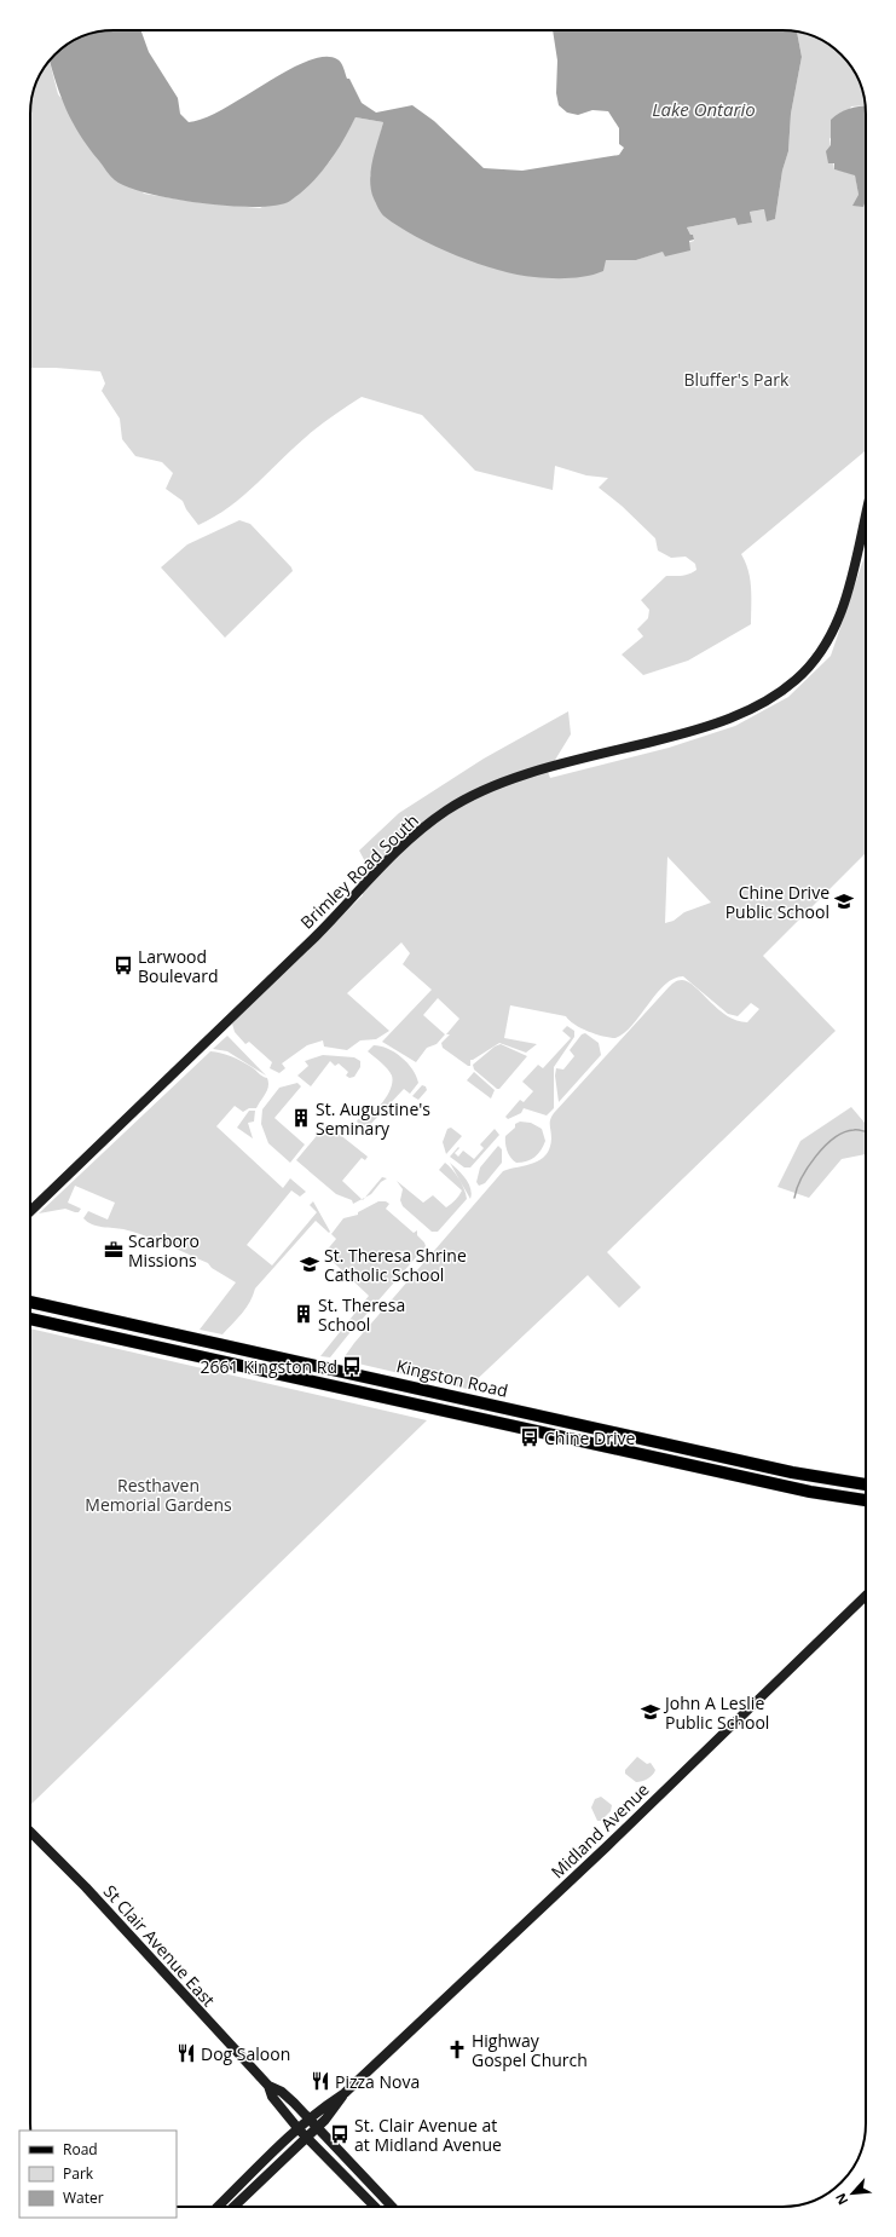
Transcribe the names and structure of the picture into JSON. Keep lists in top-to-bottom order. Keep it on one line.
{"streets":{"main road":["Brimley Road South","Kingston Road","Midland Avenue","St Clair Avenue East"]},"crossings":[["Midland Avenue","St Clair Avenue East"]],"water":["Lake Ontario"],"parks":["Bluffer's Park","Resthaven Memorial Gardens"],"places":{"school or university":["Chine Drive Public School","St. Theresa Shrine Catholic School","John A Leslie Public School"],"bus stop":["Larwood Boulevard","2661 Kingston Rd","Chine Drive","St. Clair Avenue at at Midland Avenue"],"building":["St. Augustine's Seminary","St. Theresa School"],"office":["Scarboro Missions"],"church":["Highway Gospel Church"],"restaurant":["Dog Saloon","Pizza Nova"]},"legend":["Road","Park","Water"],"north":"bottom left"}
